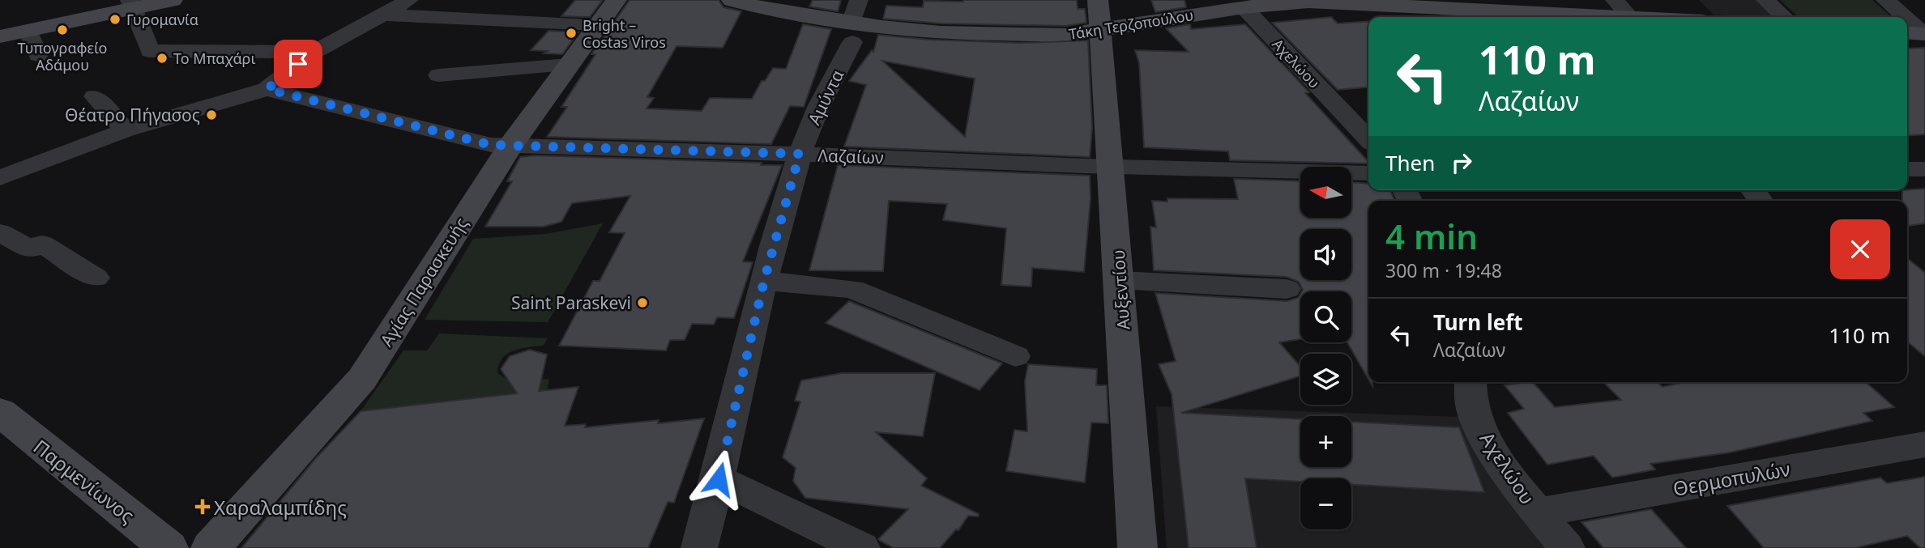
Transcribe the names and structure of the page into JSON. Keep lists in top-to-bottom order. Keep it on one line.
{"streets":{"main road":["Τάκη Τερζοπούλου","Αγίας Παρασκευής","Αυξεντίου","Παρμενίωνος"],"street":["Αχελώου","Αμύντα","Λαζαίων","Θερμοπυλών"]},"crossings":[["Τάκη Τερζοπούλου","Αχελώου"],["Τάκη Τερζοπούλου","Αμύντα"],["Τάκη Τερζοπούλου","Αυξεντίου"],["Αχελώου","Θερμοπυλών"],["Αμύντα","Λαζαίων"],["Λαζαίων","Αγίας Παρασκευής"],["Λαζαίων","Αυξεντίου"]],"places":{"other":["Γυρομανία","Τυπογραφείο Αδάμου","Bright – Costas Viros","Το Μπαχάρι","Θέατρο Πήγασος","Saint Paraskevi"],"health":["Χαραλαμπίδης"]},"north":"left","page":{"turn":["110 m","Λαζαίων"],"then":"Then","map_buttons":["+","−"],"heading":["4 min","300 m · 19:48"],"list":[{"name":"Turn left","note":"Λαζαίων","value":"110 m"}]}}
